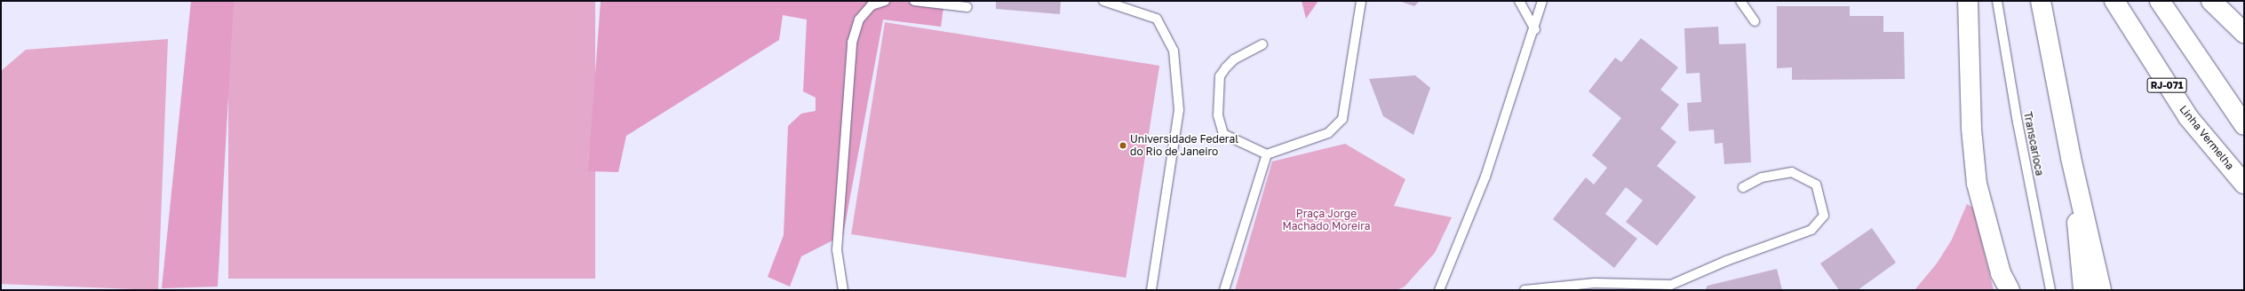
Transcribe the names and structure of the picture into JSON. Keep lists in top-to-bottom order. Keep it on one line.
{"streets":{"highway":["RJ-071","Linha Vermelha"],"lane":["Transcarioca"]},"parks":["Praça Jorge Machado Moreira"],"places":["Universidade Federal do Rio de Janeiro"]}
